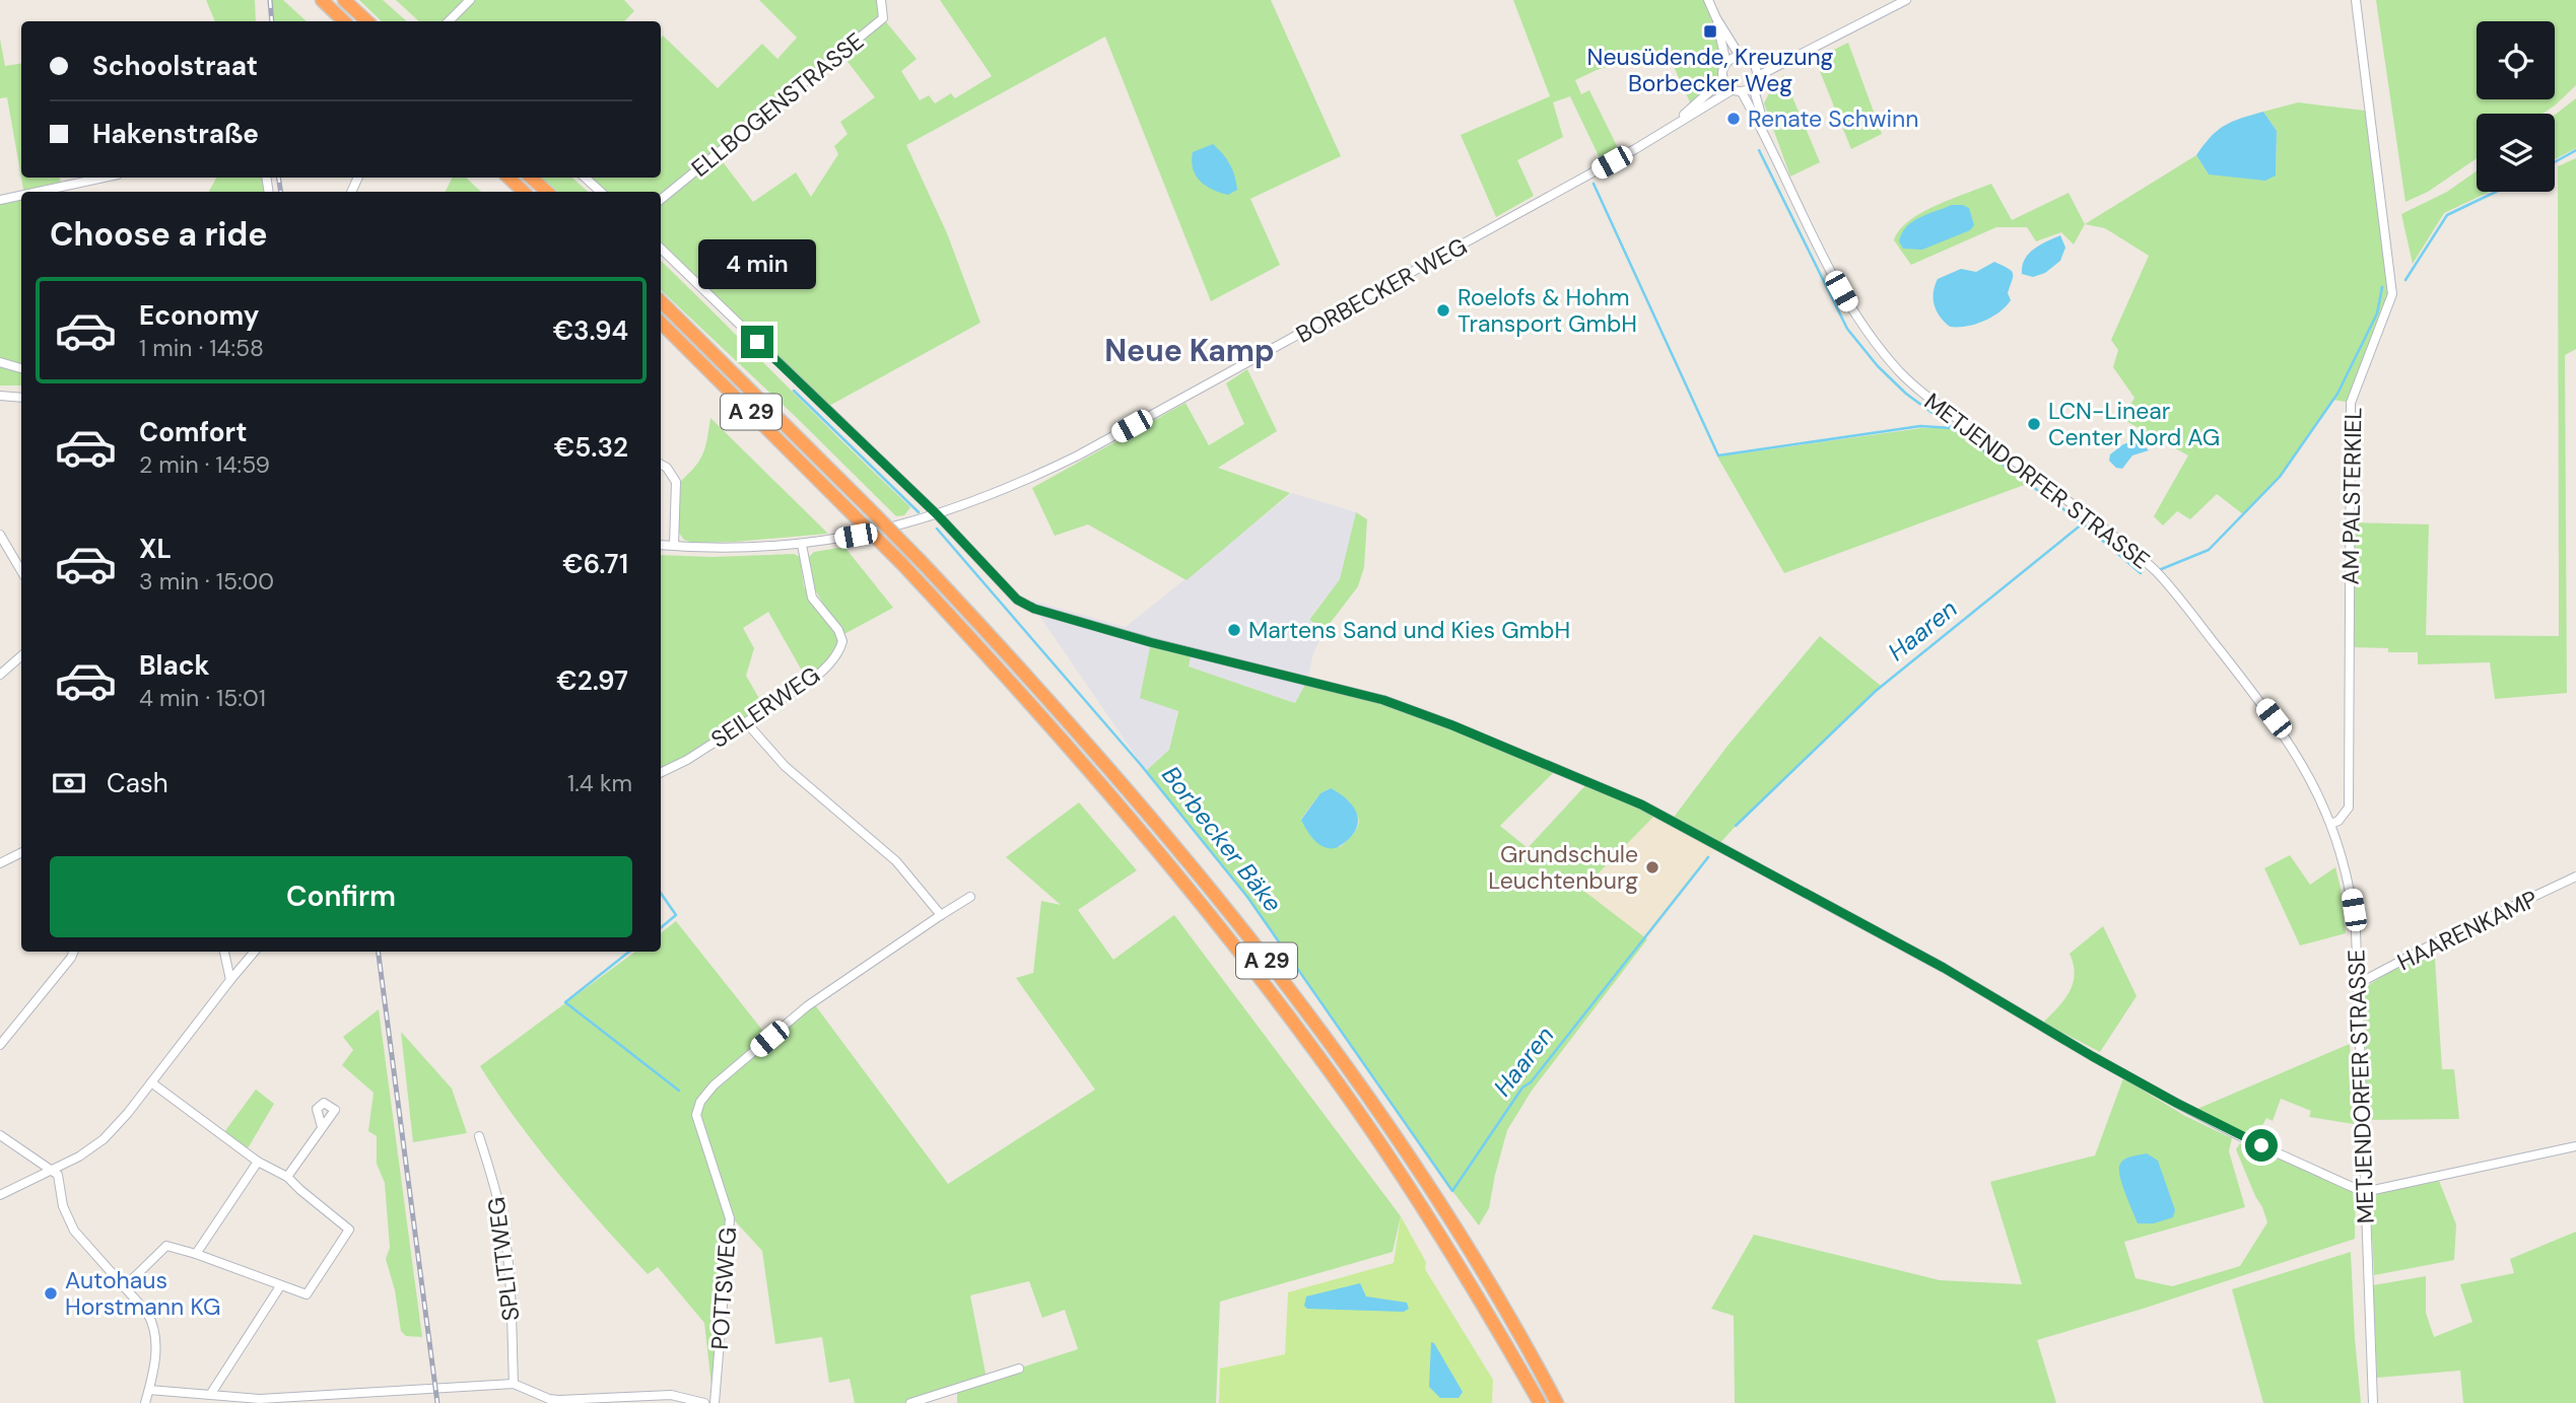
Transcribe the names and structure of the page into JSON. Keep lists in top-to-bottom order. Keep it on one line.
{"streets":{"highway":["A 29"],"street":["ELLBOGENSTRASSE","BORBECKER WEG","METJENDORFER STRASSE","AM PALSTERKIEL","SEILERWEG","HAARENKAMP","SPLITTWEG","POTTSWEG"]},"crossings":[["BORBECKER WEG","METJENDORFER STRASSE"],["BORBECKER WEG","SEILERWEG"],["METJENDORFER STRASSE","AM PALSTERKIEL"],["METJENDORFER STRASSE","HAARENKAMP"]],"districts":["Neue Kamp"],"water":["Haaren","Borbecker Bäke"],"places":{"transit":["Neusüdende, Kreuzung Borbecker Weg"],"other":["Renate Schwinn","Roelofs & Hohm Transport GmbH","LCN-Linear Center Nord AG","Martens Sand und Kies GmbH","Grundschule Leuchtenburg","Autohaus Horstmann KG"]},"page":{"banner":["Schoolstraat","Hakenstraße"],"heading":"Choose a ride","bubble":"4 min","list":[{"name":"Economy","note":"1 min · 14:58","value":"€3.94"},{"name":"Comfort","note":"2 min · 14:59","value":"€5.32"},{"name":"XL","note":"3 min · 15:00","value":"€6.71"},{"name":"Black","note":"4 min · 15:01","value":"€2.97"}],"pay":["Cash","1.4 km"],"buttons":"Confirm"}}
